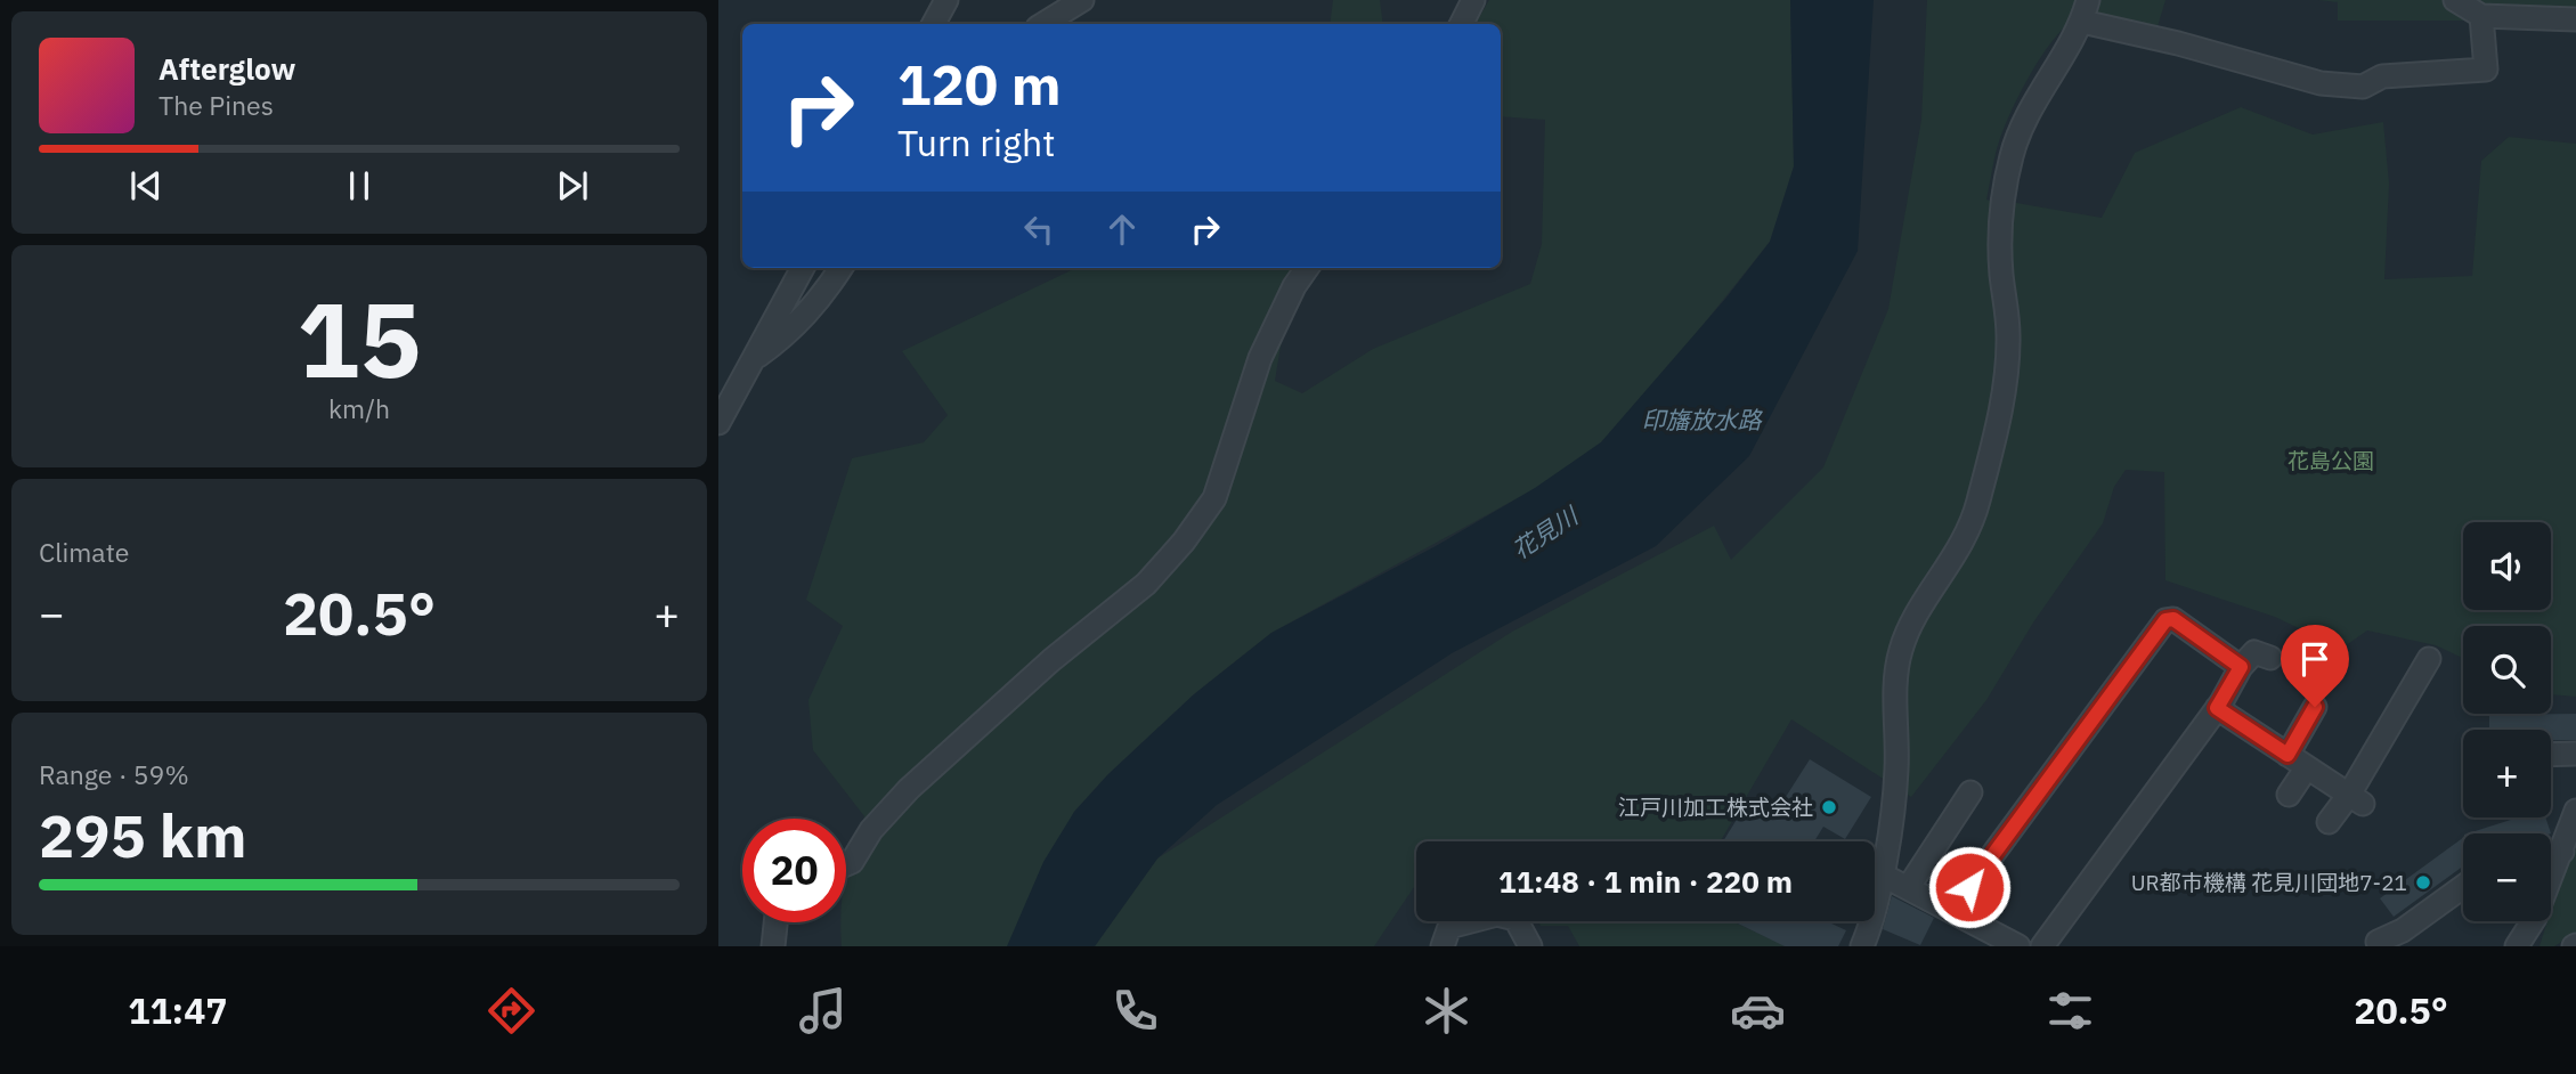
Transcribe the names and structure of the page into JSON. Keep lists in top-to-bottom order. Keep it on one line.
{"water":["印旛放水路","花見川"],"parks":["花島公園"],"places":["江戸川加工株式会社","UR都市機構 花見川団地7-21"],"page":{"turn":["120 m","Turn right"],"song":["Afterglow","The Pines"],"tile":[["15","km/h"],"Climate",["Range · 59%","295 km"]],"map_buttons":["+","−"],"heat":["−","20.5°","+"],"limit":"20","trip":"11:48 · 1 min · 220 m","tabs":["11:47","20.5°"]}}
